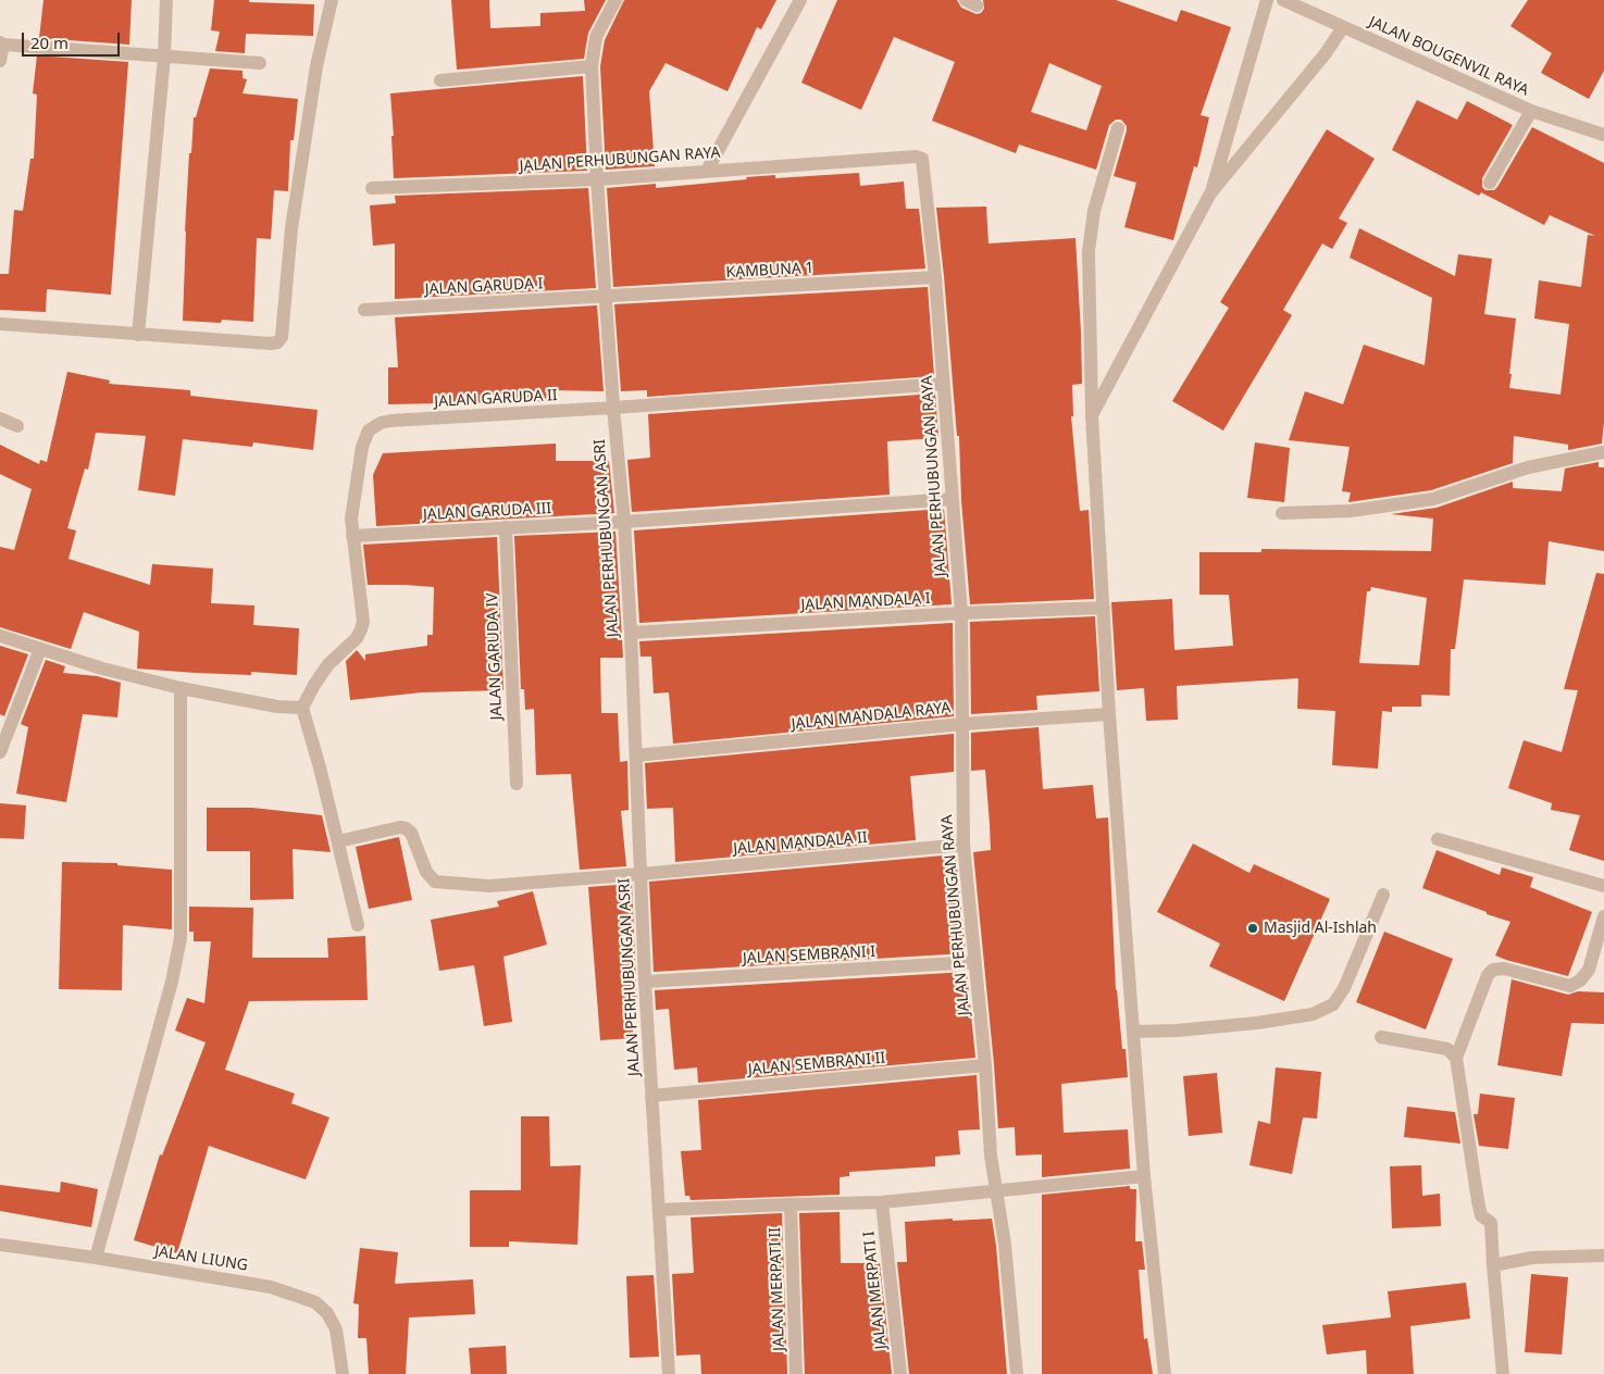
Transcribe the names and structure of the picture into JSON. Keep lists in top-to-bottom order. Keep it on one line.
{"streets":{"street":["JALAN BOUGENVIL RAYA","JALAN PERHUBUNGAN RAYA","KAMBUNA 1","JALAN GARUDA I","JALAN GARUDA II","JALAN GARUDA III","JALAN PERHUBUNGAN ASRI","JALAN MANDALA I","JALAN GARUDA IV","JALAN MANDALA RAYA","JALAN MANDALA II","JALAN SEMBRANI I","JALAN SEMBRANI II","JALAN LIUNG","JALAN MERPATI II","JALAN MERPATI I"]},"crossings":[["JALAN PERHUBUNGAN RAYA","KAMBUNA 1"],["JALAN PERHUBUNGAN RAYA","JALAN GARUDA III"],["JALAN PERHUBUNGAN RAYA","JALAN PERHUBUNGAN ASRI"],["JALAN PERHUBUNGAN RAYA","JALAN MANDALA I"],["JALAN PERHUBUNGAN RAYA","JALAN MANDALA RAYA"],["JALAN PERHUBUNGAN RAYA","JALAN MANDALA II"],["JALAN PERHUBUNGAN RAYA","JALAN SEMBRANI I"],["JALAN PERHUBUNGAN RAYA","JALAN SEMBRANI II"],["KAMBUNA 1","JALAN GARUDA I"],["KAMBUNA 1","JALAN PERHUBUNGAN ASRI"],["JALAN GARUDA I","JALAN PERHUBUNGAN ASRI"],["JALAN GARUDA II","JALAN GARUDA III"],["JALAN GARUDA II","JALAN PERHUBUNGAN ASRI"],["JALAN GARUDA III","JALAN PERHUBUNGAN ASRI"],["JALAN GARUDA III","JALAN GARUDA IV"],["JALAN PERHUBUNGAN ASRI","JALAN MANDALA I"],["JALAN PERHUBUNGAN ASRI","JALAN MANDALA RAYA"],["JALAN PERHUBUNGAN ASRI","JALAN MANDALA II"],["JALAN PERHUBUNGAN ASRI","JALAN SEMBRANI I"],["JALAN PERHUBUNGAN ASRI","JALAN SEMBRANI II"]],"places":["Masjid Al-Ishlah"],"scale_bar":"20 m"}
